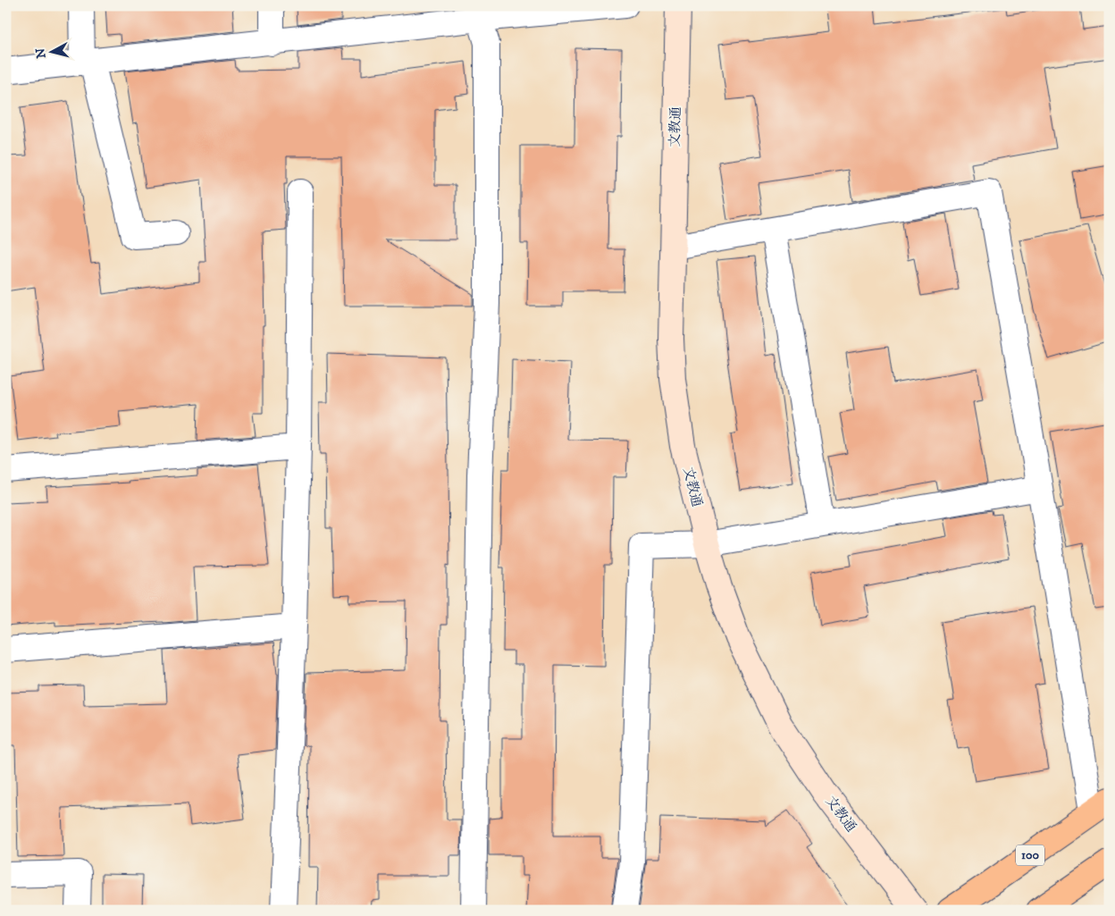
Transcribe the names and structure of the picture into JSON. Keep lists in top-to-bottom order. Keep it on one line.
{"streets":{"main road":["100"],"street":["文教通"]},"north":"left"}
